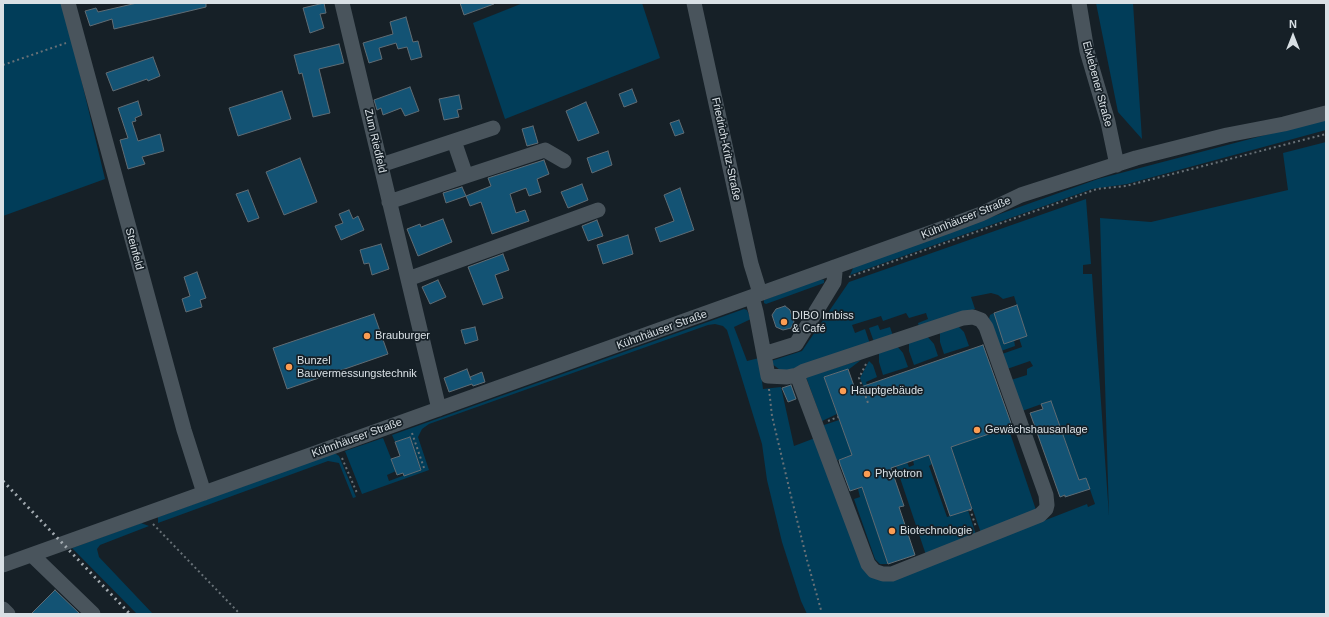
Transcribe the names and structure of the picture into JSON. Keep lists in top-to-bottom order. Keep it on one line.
{"streets":{"street":["Elxlebener Straße","Zum Riedfeld","Friedrich-Kritz-Straße","Kühnhäuser Straße","Steinfeld"]},"crossings":[["Elxlebener Straße","Kühnhäuser Straße"],["Zum Riedfeld","Kühnhäuser Straße"],["Friedrich-Kritz-Straße","Kühnhäuser Straße"],["Kühnhäuser Straße","Steinfeld"]],"places":["DIBO Imbiss & Café","Brauburger","Bunzel Bauvermessungstechnik","Hauptgebäude","Gewächshausanlage","Phytotron","Biotechnologie"],"north":"top"}
